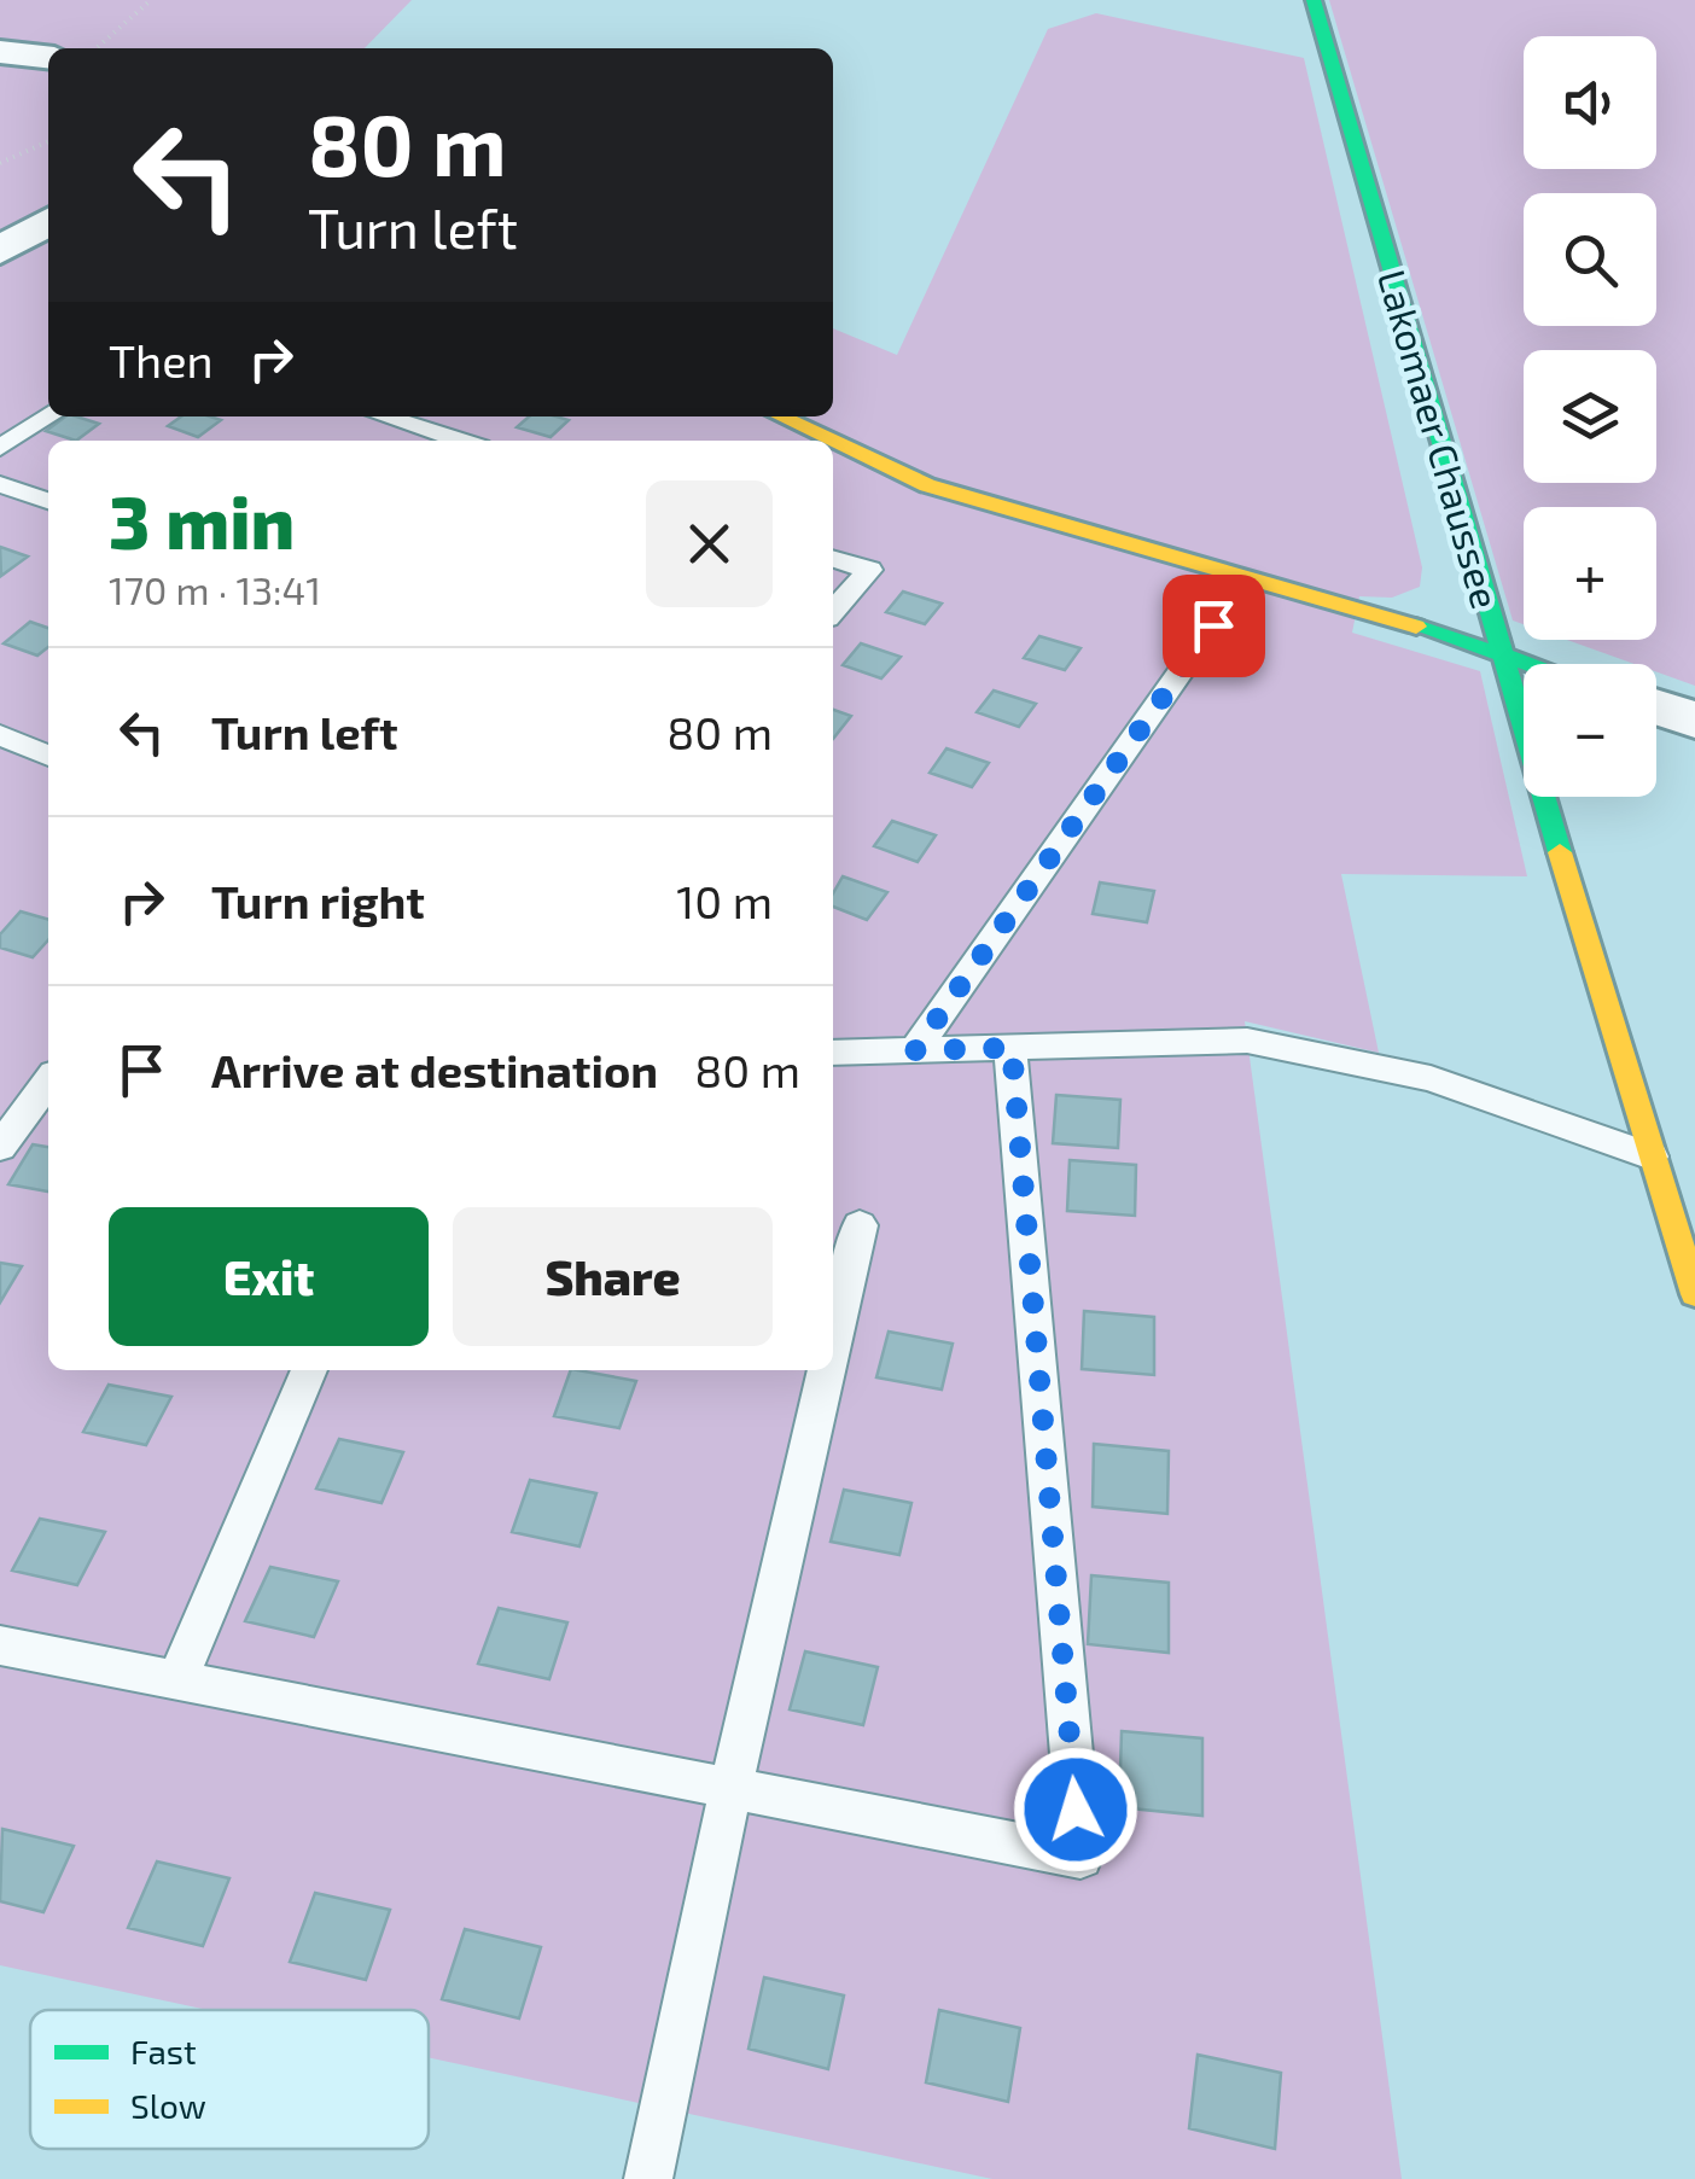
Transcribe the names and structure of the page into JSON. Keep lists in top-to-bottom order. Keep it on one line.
{"streets":{"street":["Lakomaer Chaussee"]},"legend":["Fast","Slow"],"page":{"map_buttons":["+","−"],"turn":["80 m","Turn left"],"then":"Then","heading":["3 min","170 m · 13:41"],"list":[{"name":"Turn left","value":"80 m"},{"name":"Turn right","value":"10 m"},{"name":"Arrive at destination","value":"80 m"}],"buttons":["Exit","Share"]}}
